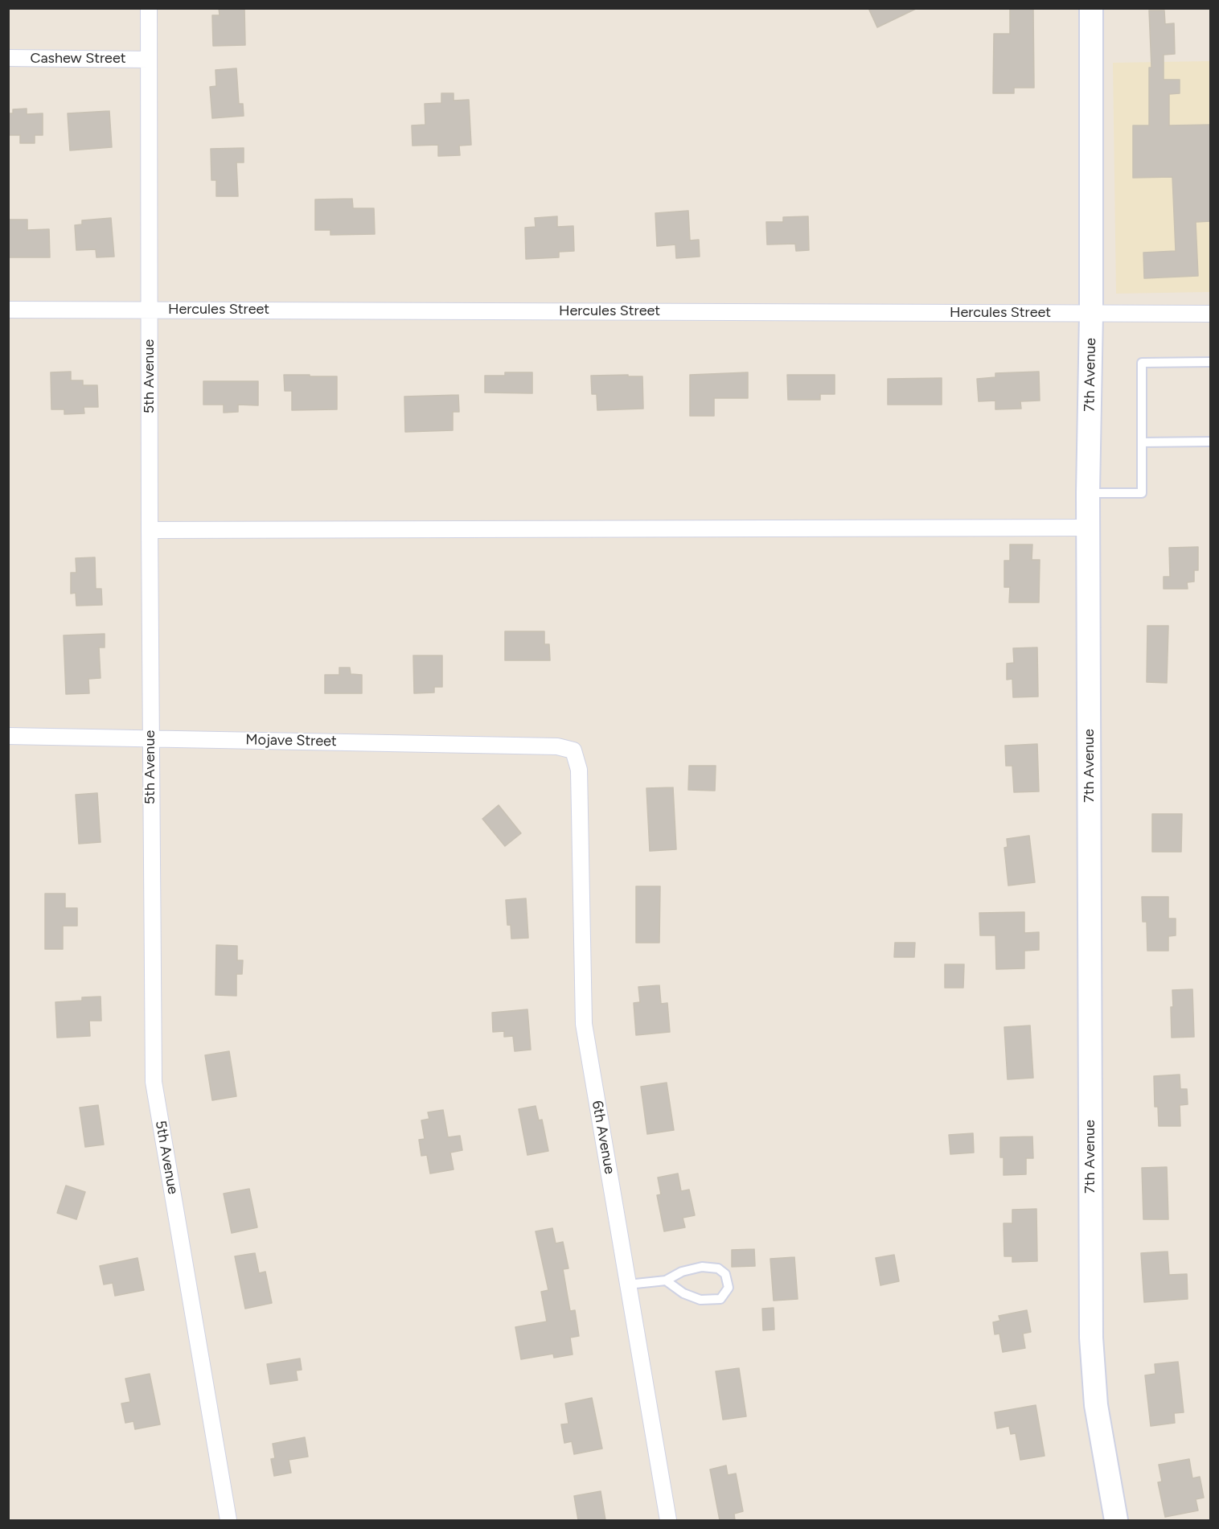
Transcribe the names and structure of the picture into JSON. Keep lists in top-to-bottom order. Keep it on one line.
{"streets":{"street":["Cashew Street","Hercules Street","7th Avenue","5th Avenue","Mojave Street","6th Avenue"]},"crossings":[["Cashew Street","5th Avenue"],["Hercules Street","7th Avenue"],["Hercules Street","5th Avenue"],["5th Avenue","Mojave Street"],["Mojave Street","6th Avenue"]]}
